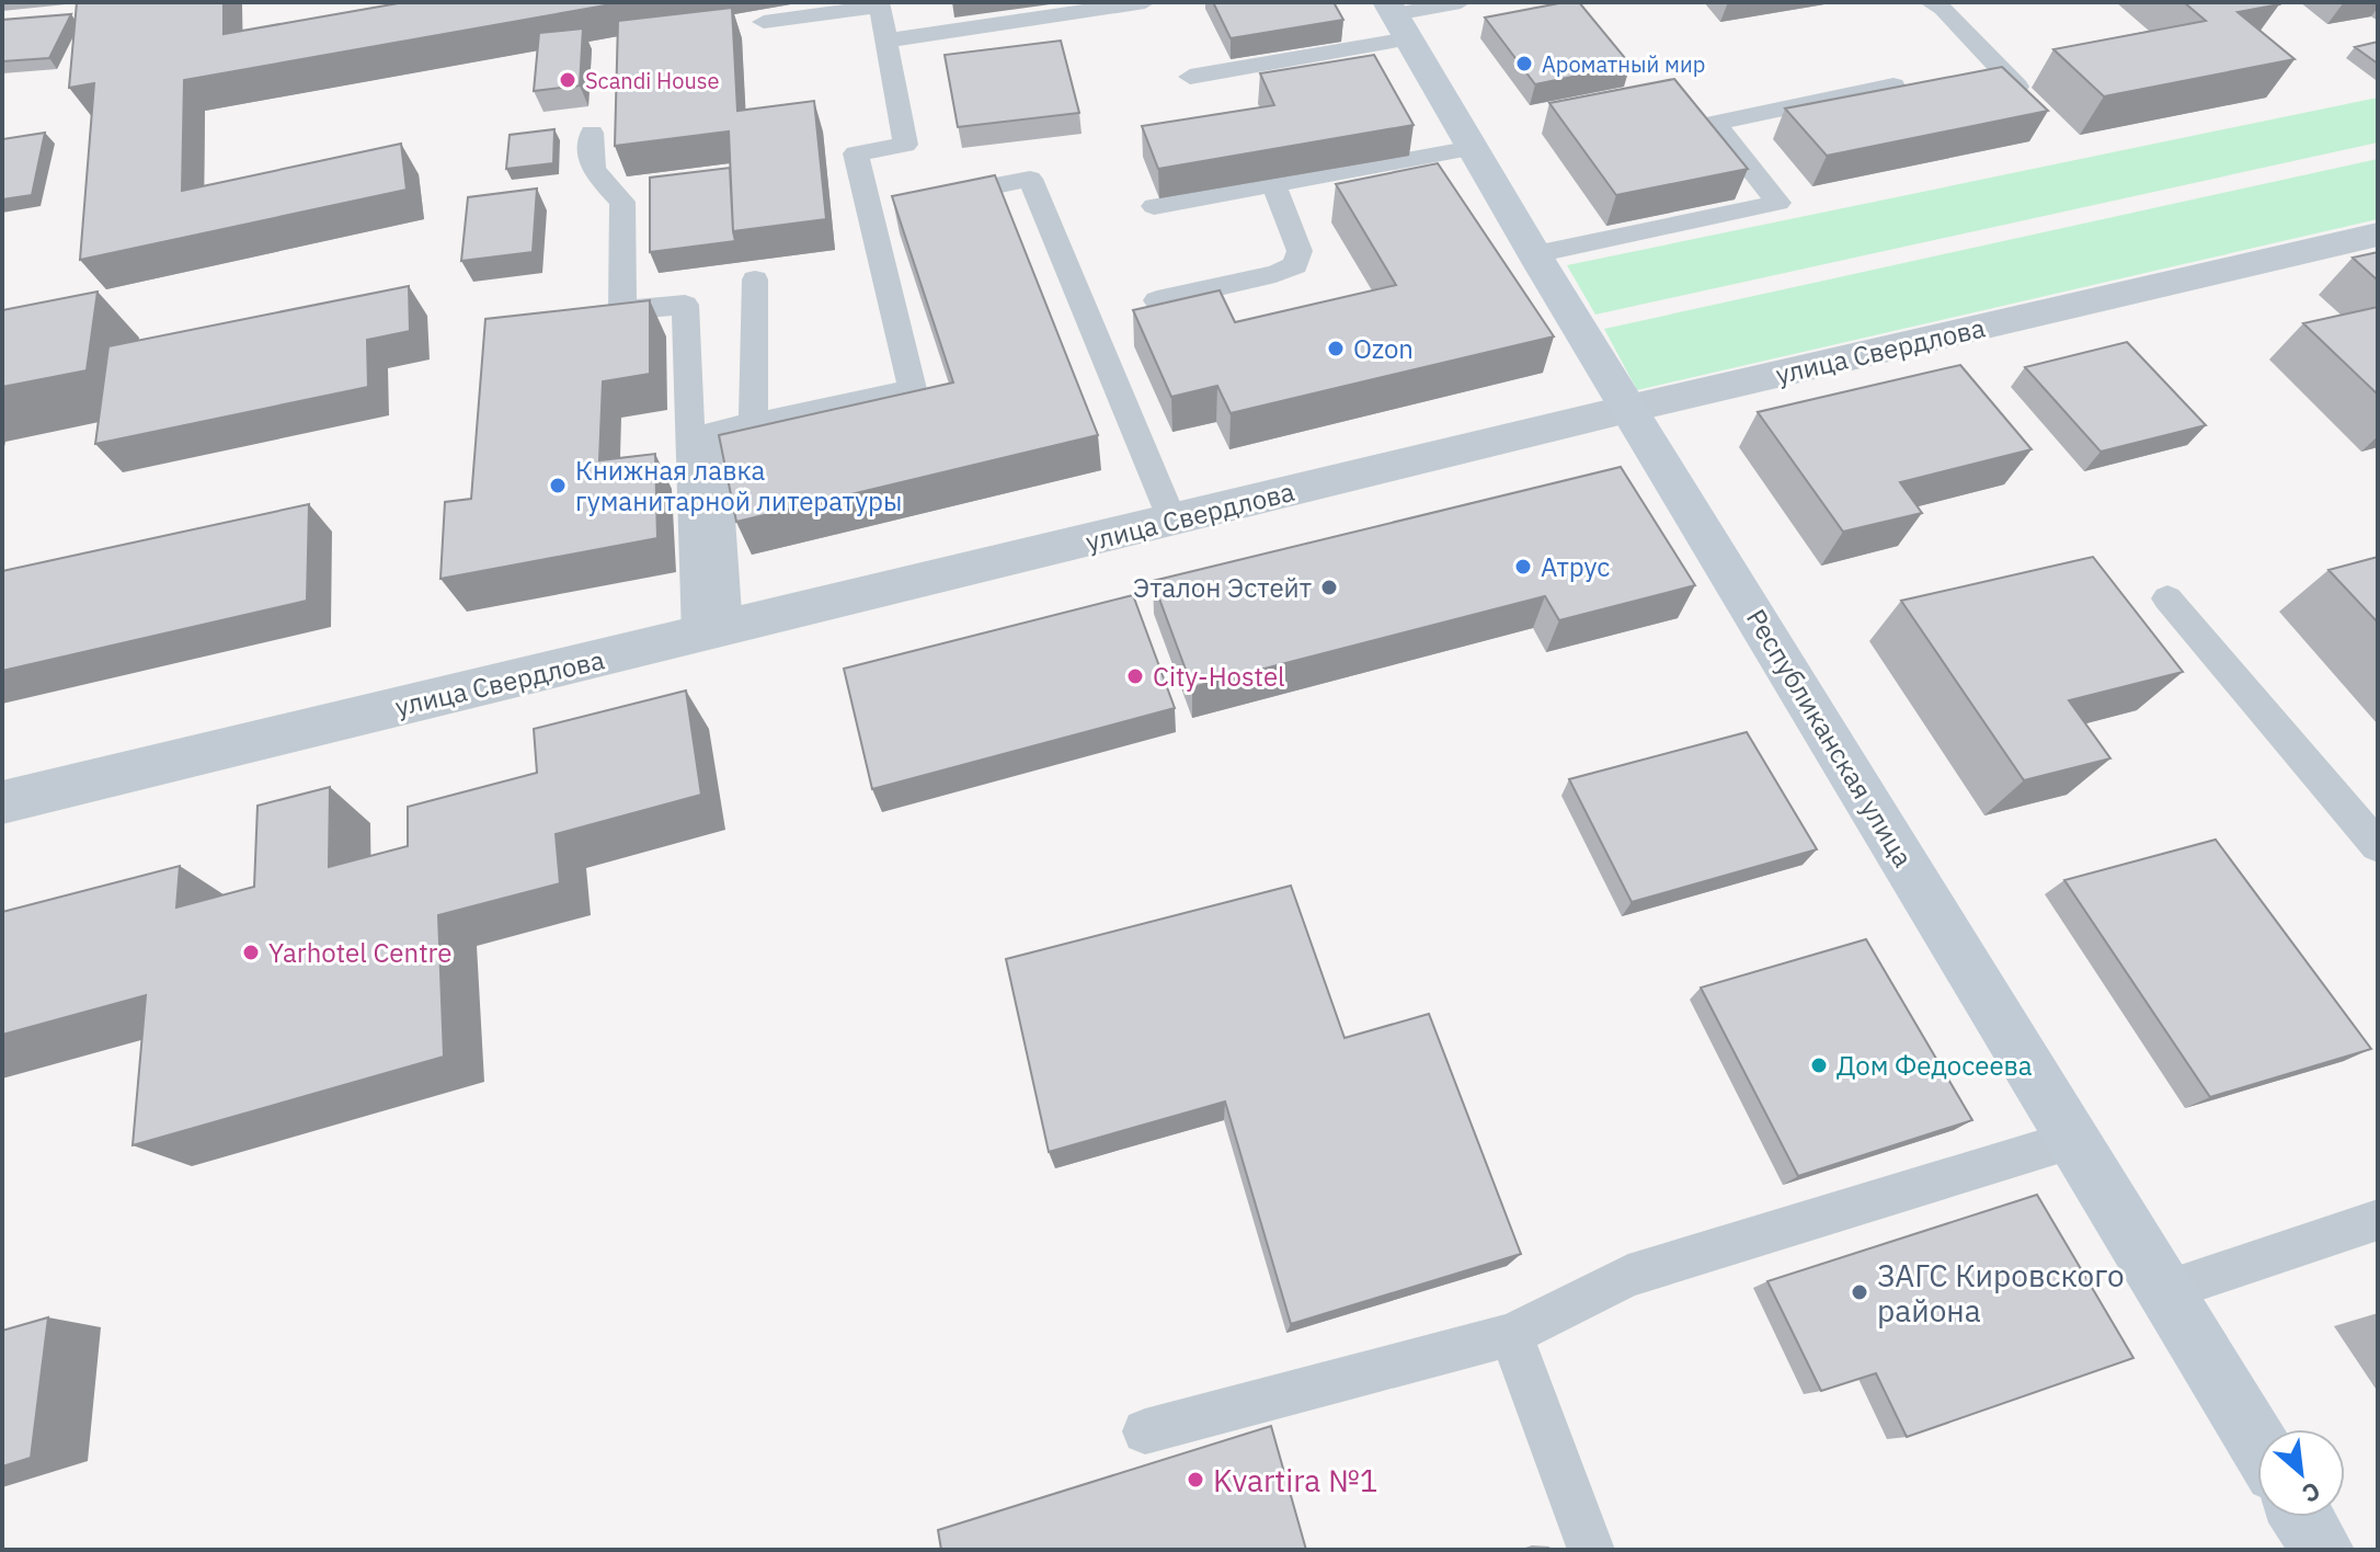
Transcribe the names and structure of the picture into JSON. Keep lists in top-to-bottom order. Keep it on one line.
{"streets":{"main road":["Республиканская улица"],"street":["улица Свердлова"]},"crossings":[["улица Свердлова","Республиканская улица"]],"places":["Ароматный мир","Scandi House","Ozon","Книжная лавка гуманитарной литературы","Атрус","Эталон Эстейт","City-Hostel","Yarhotel Centre","Дом Федосеева","ЗАГС Кировского района","Kvartira №1"],"north":"bottom right"}
